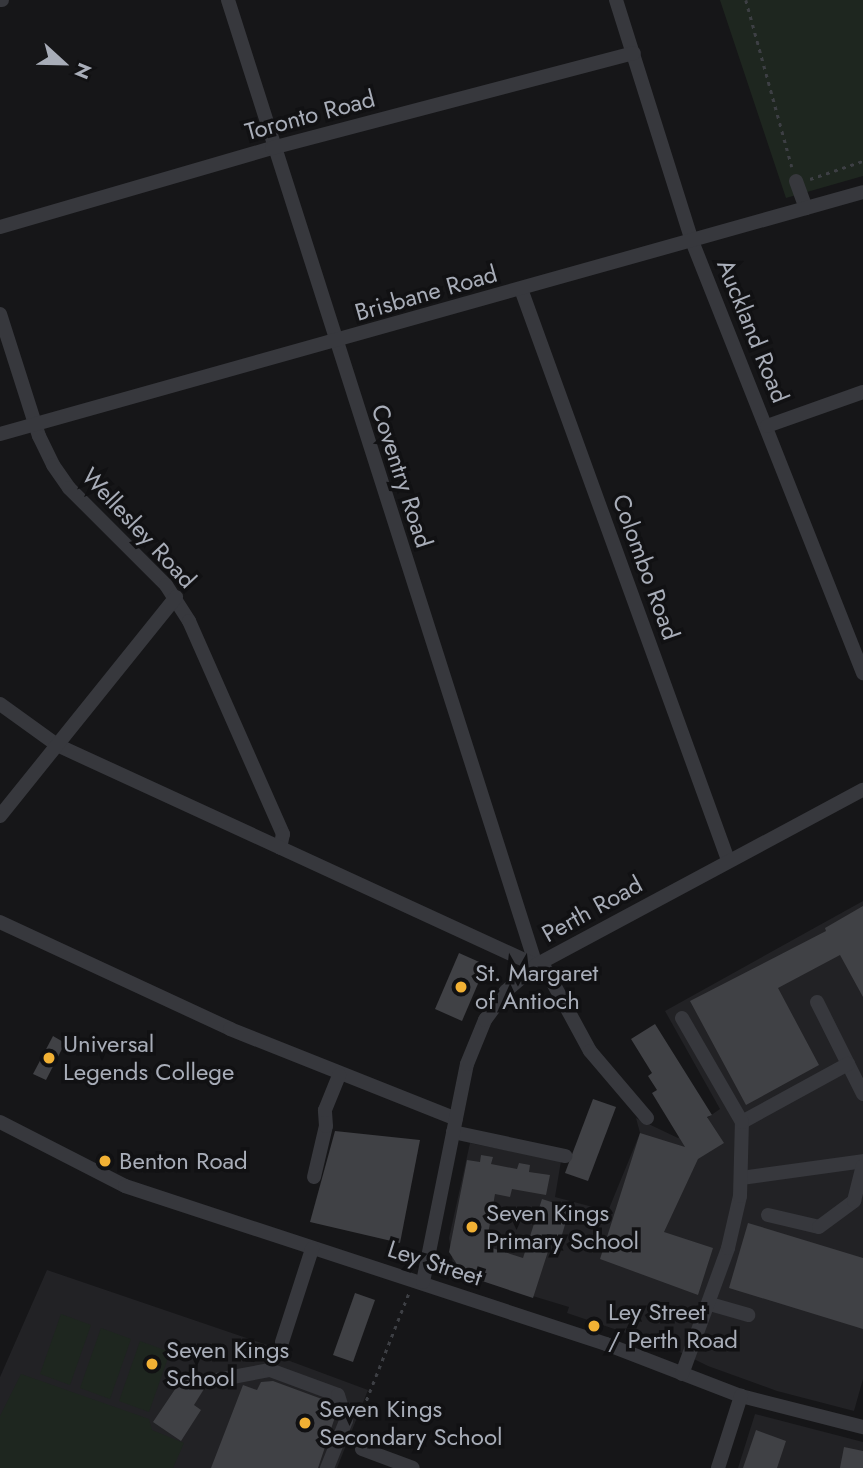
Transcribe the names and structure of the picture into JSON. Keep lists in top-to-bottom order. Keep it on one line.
{"streets":{"street":["Toronto Road","Brisbane Road","Auckland Road","Coventry Road","Wellesley Road","Colombo Road","Perth Road","Ley Street"]},"crossings":[["Toronto Road","Auckland Road"],["Toronto Road","Coventry Road"],["Brisbane Road","Auckland Road"],["Brisbane Road","Coventry Road"],["Brisbane Road","Wellesley Road"],["Brisbane Road","Colombo Road"],["Coventry Road","Perth Road"],["Colombo Road","Perth Road"],["Perth Road","Ley Street"]],"places":["St. Margaret of Antioch","Universal Legends College","Benton Road","Seven Kings Primary School","Ley Street / Perth Road","Seven Kings School","Seven Kings Secondary School"],"north":"right"}
